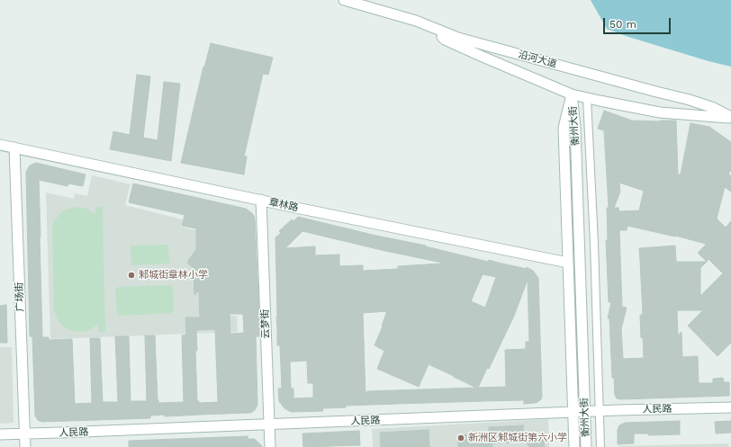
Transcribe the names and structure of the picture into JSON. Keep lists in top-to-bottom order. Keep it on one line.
{"streets":{"street":["沿河大道","衡州大街","章林路","广场街","云梦街","人民路"]},"crossings":[["衡州大街","章林路"],["衡州大街","人民路"],["章林路","广场街"],["章林路","云梦街"],["广场街","人民路"],["云梦街","人民路"]],"places":["邾城街章林小学","新洲区邾城街第六小学"],"scale_bar":"50 m"}
